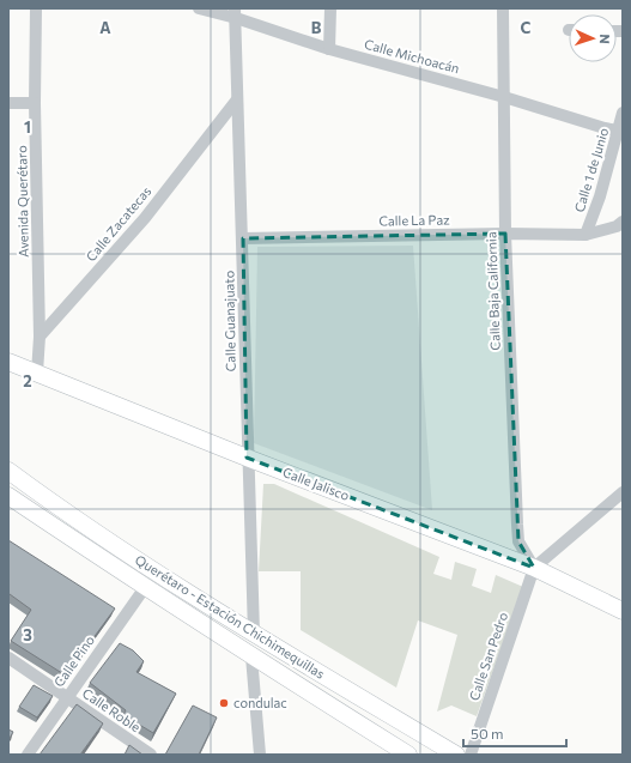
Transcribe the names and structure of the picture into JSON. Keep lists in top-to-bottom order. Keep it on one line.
{"streets":{"main road":["Calle Jalisco","Querétaro - Estación Chichimequillas"],"street":["Calle Michoacán","Calle 1 de Junio","Avenida Querétaro","Calle La Paz","Calle Zacatecas","Calle Baja California","Calle Guanajuato","Calle San Pedro","Calle Pino","Calle Roble"]},"crossings":[["Calle Michoacán","Calle 1 de Junio"],["Calle Michoacán","Calle Baja California"],["Calle Michoacán","Calle Guanajuato"],["Calle 1 de Junio","Calle La Paz"],["Avenida Querétaro","Calle Zacatecas"],["Calle La Paz","Calle Baja California"],["Calle La Paz","Calle Guanajuato"],["Calle Zacatecas","Calle Guanajuato"],["Calle Baja California","Calle Jalisco"],["Calle Baja California","Calle San Pedro"],["Calle Guanajuato","Calle Jalisco"],["Calle Guanajuato","Querétaro - Estación Chichimequillas"],["Calle Jalisco","Calle San Pedro"],["Querétaro - Estación Chichimequillas","Calle Pino"],["Calle Pino","Calle Roble"]],"places":["condulac"],"scale_bar":"50 m","north":"right","grid":{"columns":["A","B","C"],"rows":["1","2","3"]}}
